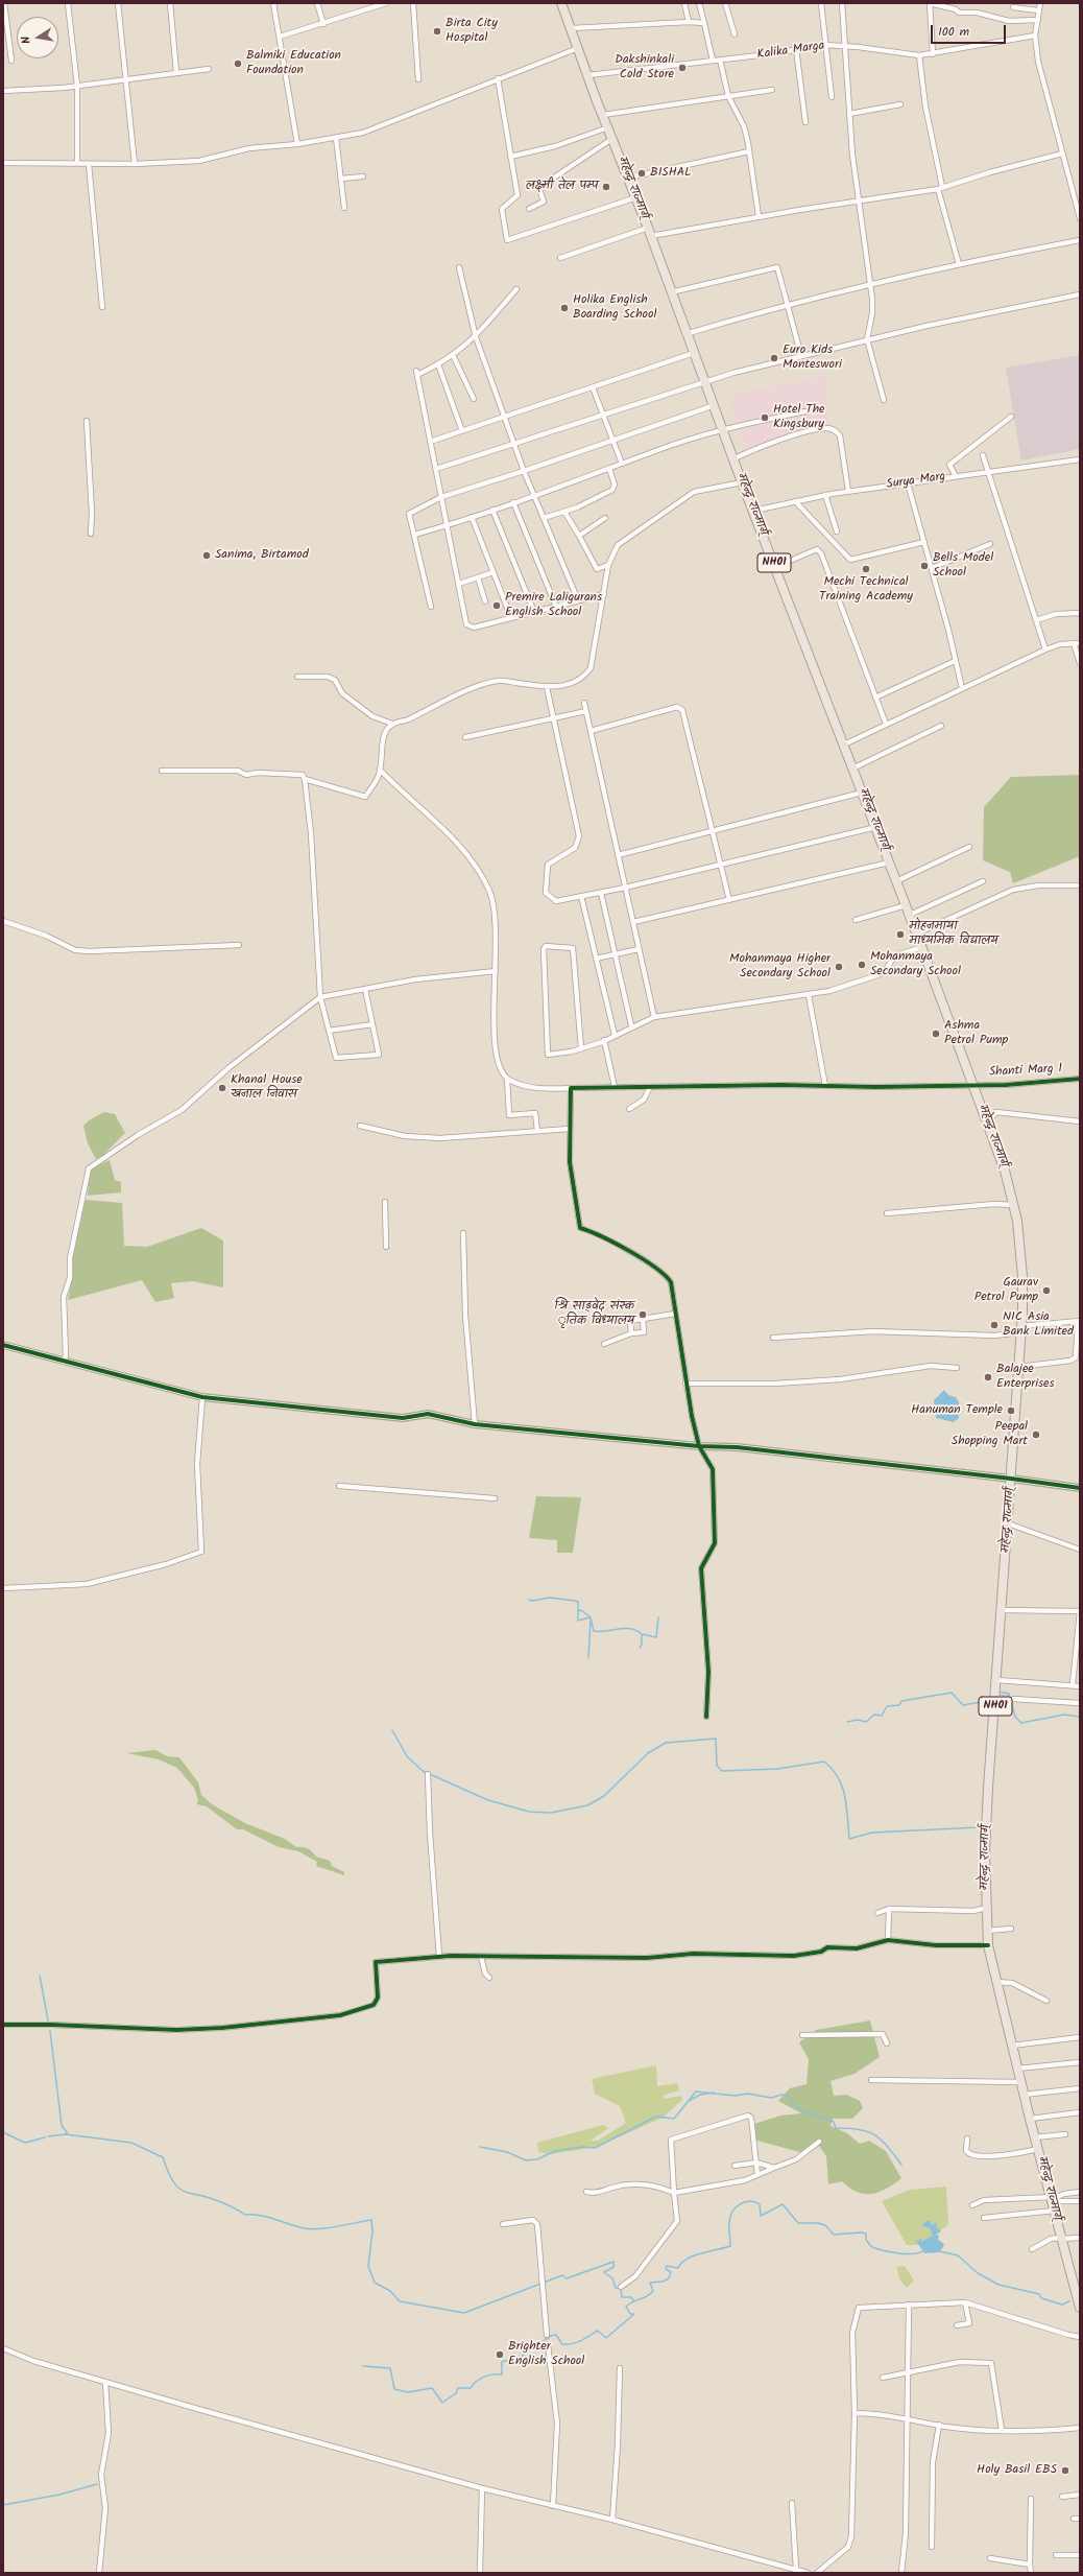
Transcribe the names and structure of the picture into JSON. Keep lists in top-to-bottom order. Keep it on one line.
{"streets":{"highway":["महेन्द्र राज्मार्ग्","NH01"],"street":["Kalika Marga","Surya Marg","Shanti Marg 1"]},"crossings":[["Kalika Marga","महेन्द्र राज्मार्ग्"],["महेन्द्र राज्मार्ग्","Surya Marg"],["महेन्द्र राज्मार्ग्","Shanti Marg 1"]],"places":["Birta City Hospital","Balmiki Education Foundation","Dakshinkali Cold Store","BISHAL","लक्ष्मी तेल पम्प","Holika English Boarding School","Euro Kids Monteswori","Hotel The Kingsbury","Sanima, Birtamod","Bells Model School","Mechi Technical Training Academy","Premire Laligurans English School","मोहनमाया माध्यमिक विद्यालय","Mohanmaya Secondary School","Mohanmaya Higher Secondary School","Ashma Petrol Pump","Khanal House खनाल निवास","Gaurav Petrol Pump","श्रि साङ्वेद संस्क ृतिक विध्यालय","NIC Asia Bank Limited","Balajee Enterprises","Hanuman Temple","Peepal Shopping Mart","Brighter English School","Holy Basil EBS"],"scale_bar":"100 m","north":"left"}
